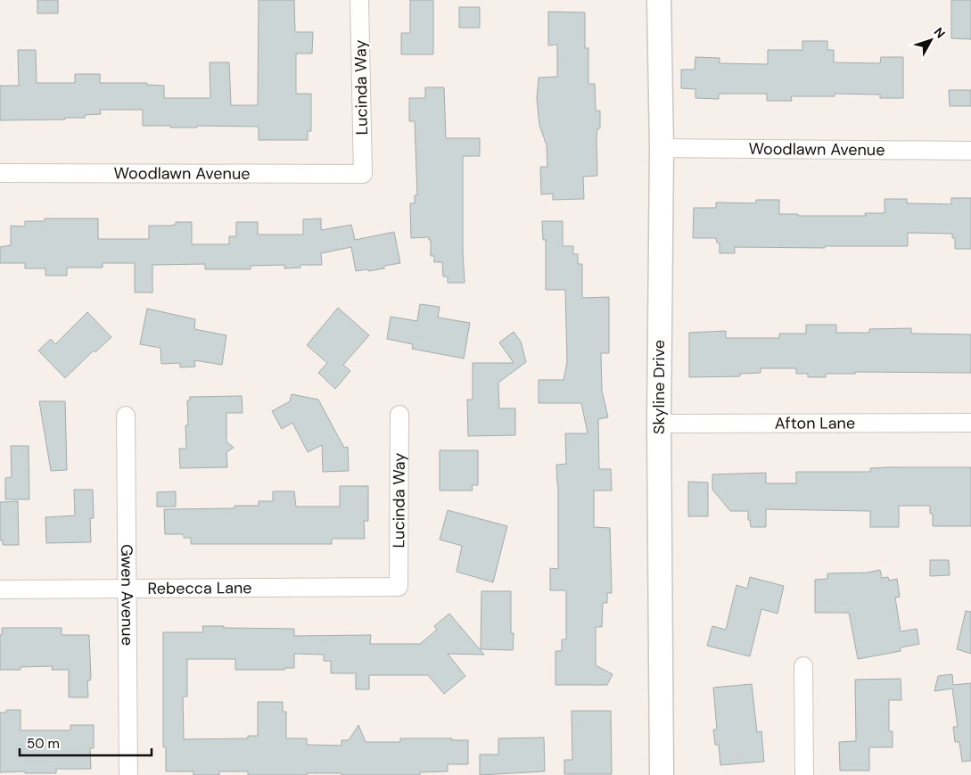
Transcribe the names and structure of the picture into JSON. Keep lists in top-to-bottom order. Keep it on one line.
{"streets":{"street":["Lucinda Way","Woodlawn Avenue","Skyline Drive","Afton Lane","Rebecca Lane","Gwen Avenue"]},"crossings":[["Lucinda Way","Woodlawn Avenue"],["Lucinda Way","Rebecca Lane"],["Woodlawn Avenue","Skyline Drive"],["Skyline Drive","Afton Lane"],["Rebecca Lane","Gwen Avenue"]],"scale_bar":"50 m","north":"top right"}
